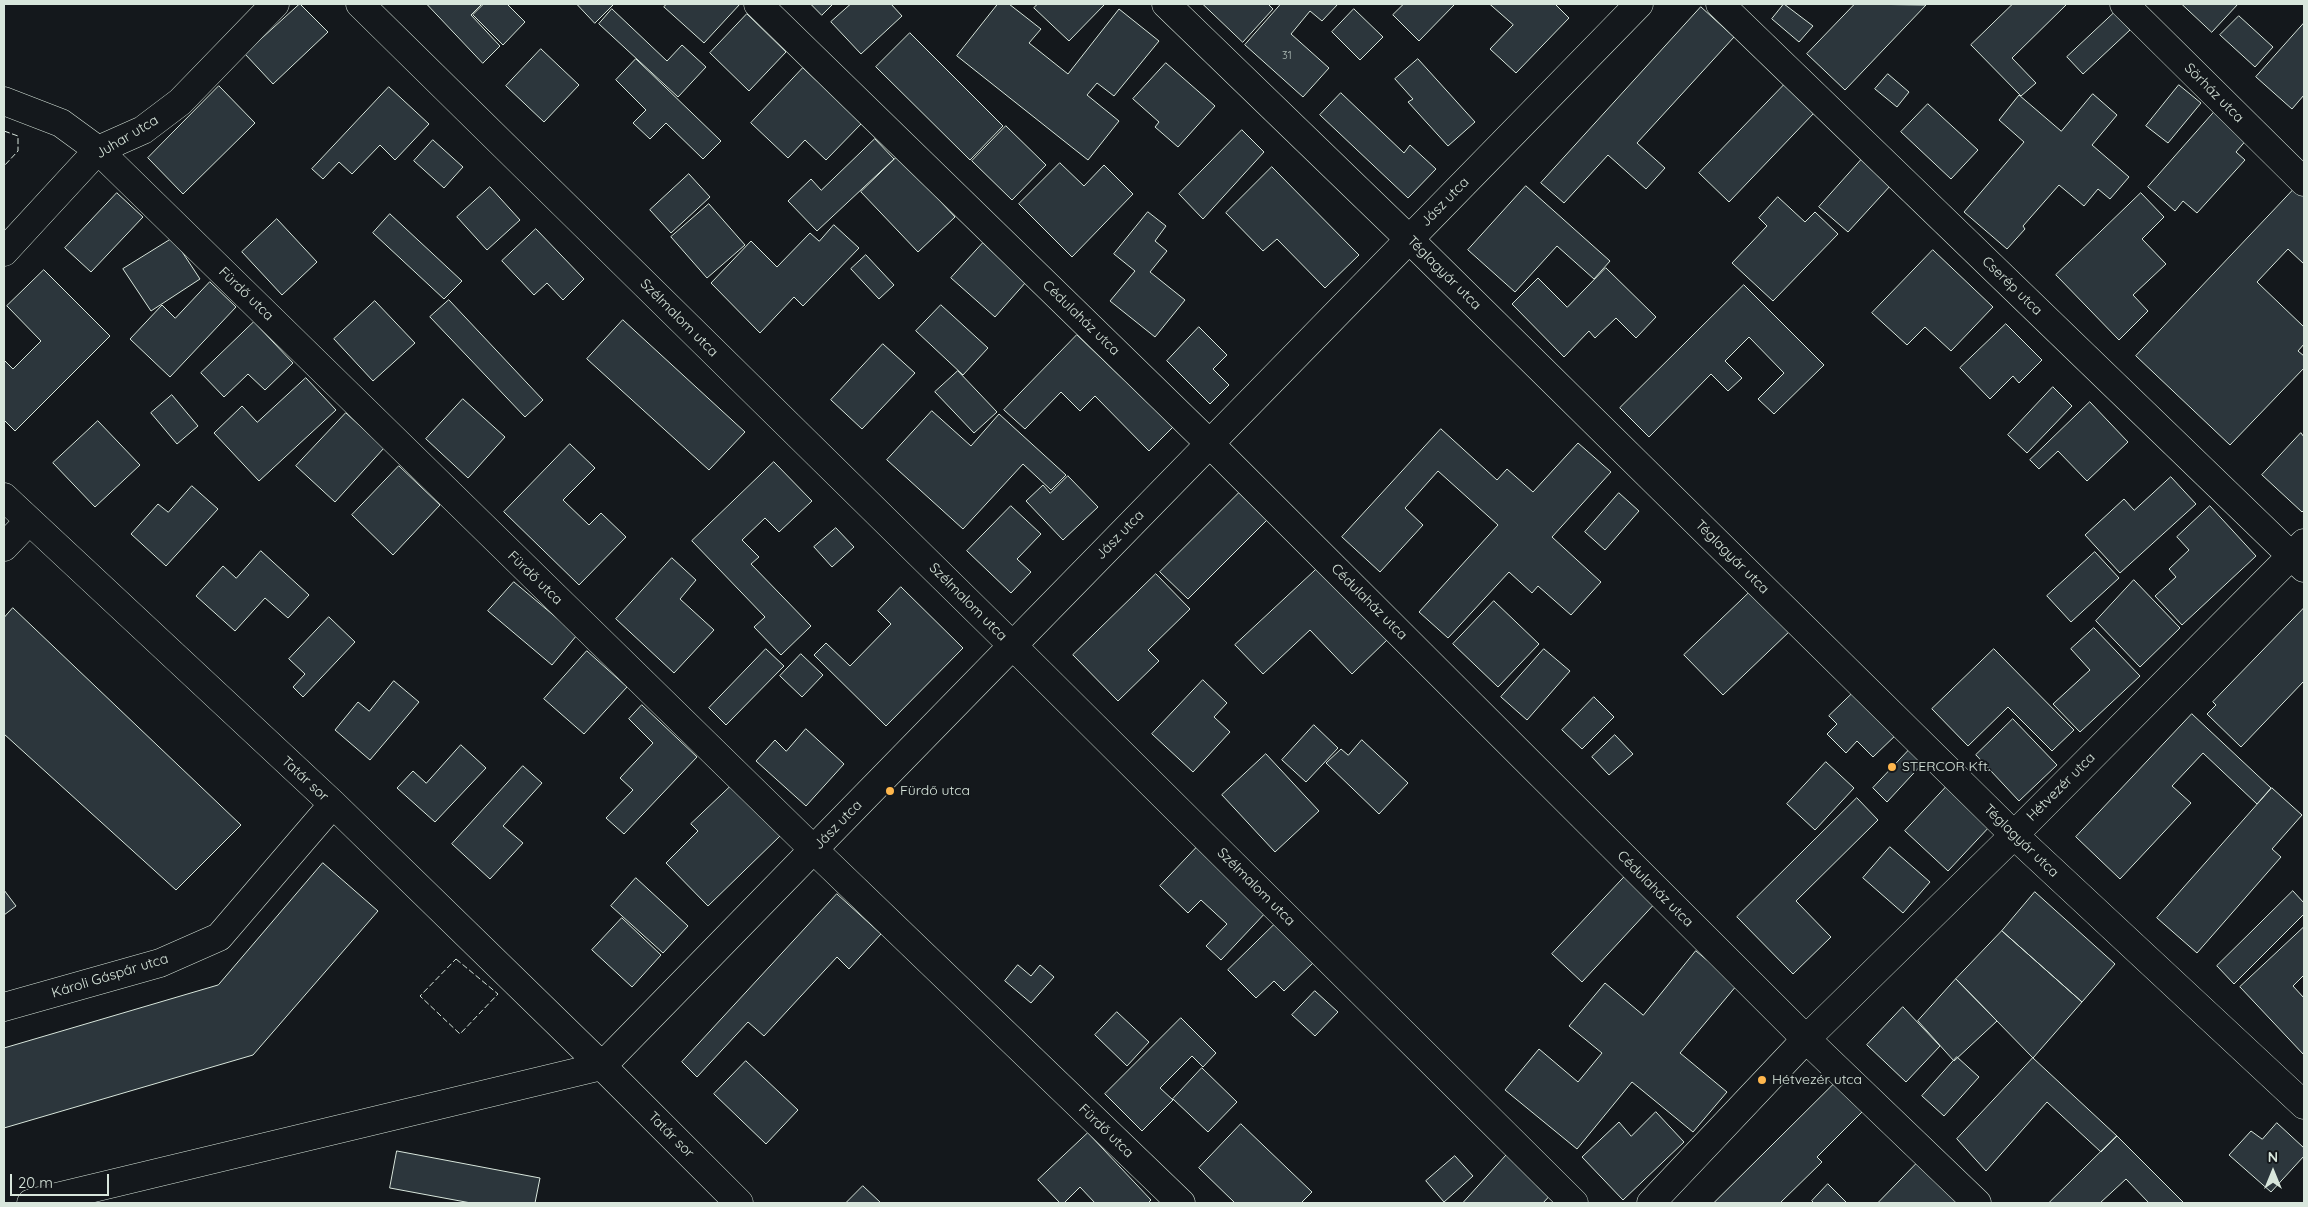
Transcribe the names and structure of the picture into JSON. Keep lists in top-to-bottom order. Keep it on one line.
{"streets":{"street":["Sörház utca","Juhar utca","Jász utca","Téglagyár utca","Cserép utca","Fürdő utca","Szélmalom utca","Cédulaház utca","Tatár sor","Hétvezér utca","Károli Gáspár utca"]},"crossings":[["Juhar utca","Fürdő utca"],["Jász utca","Téglagyár utca"],["Jász utca","Fürdő utca"],["Jász utca","Szélmalom utca"],["Jász utca","Cédulaház utca"],["Jász utca","Tatár sor"],["Téglagyár utca","Hétvezér utca"],["Cserép utca","Hétvezér utca"],["Cédulaház utca","Hétvezér utca"],["Tatár sor","Károli Gáspár utca"]],"places":["STERCOR Kft.","Fürdő utca","Hétvezér utca"],"house_numbers":["31"],"scale_bar":"20 m","north":"top"}
